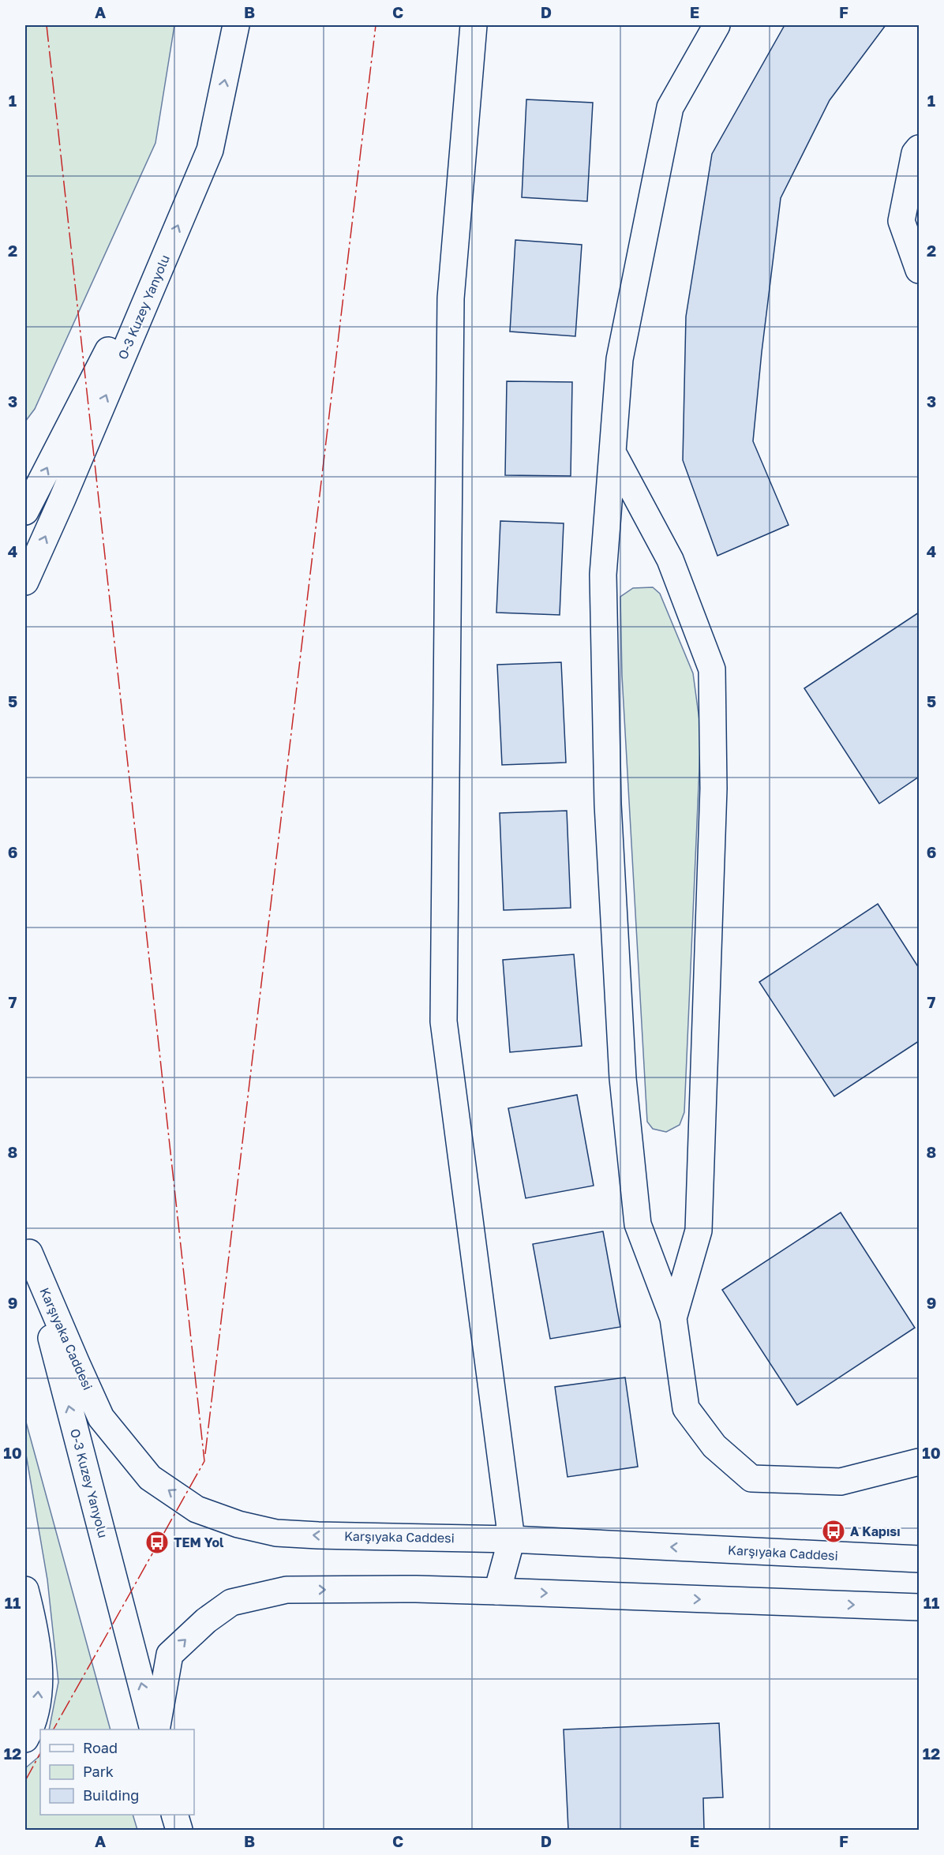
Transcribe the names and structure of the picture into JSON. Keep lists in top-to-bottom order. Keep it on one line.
{"streets":{"main road":["O-3 Kuzey Yanyolu","Karşıyaka Caddesi"]},"crossings":[["O-3 Kuzey Yanyolu","Karşıyaka Caddesi"]],"places":{"bus stop":["A Kapısı","TEM Yol"]},"legend":["Road","Park","Building"],"grid":{"columns":["A","B","C","D","E","F"],"rows":["1","2","3","4","5","6","7","8","9","10","11","12"]}}
